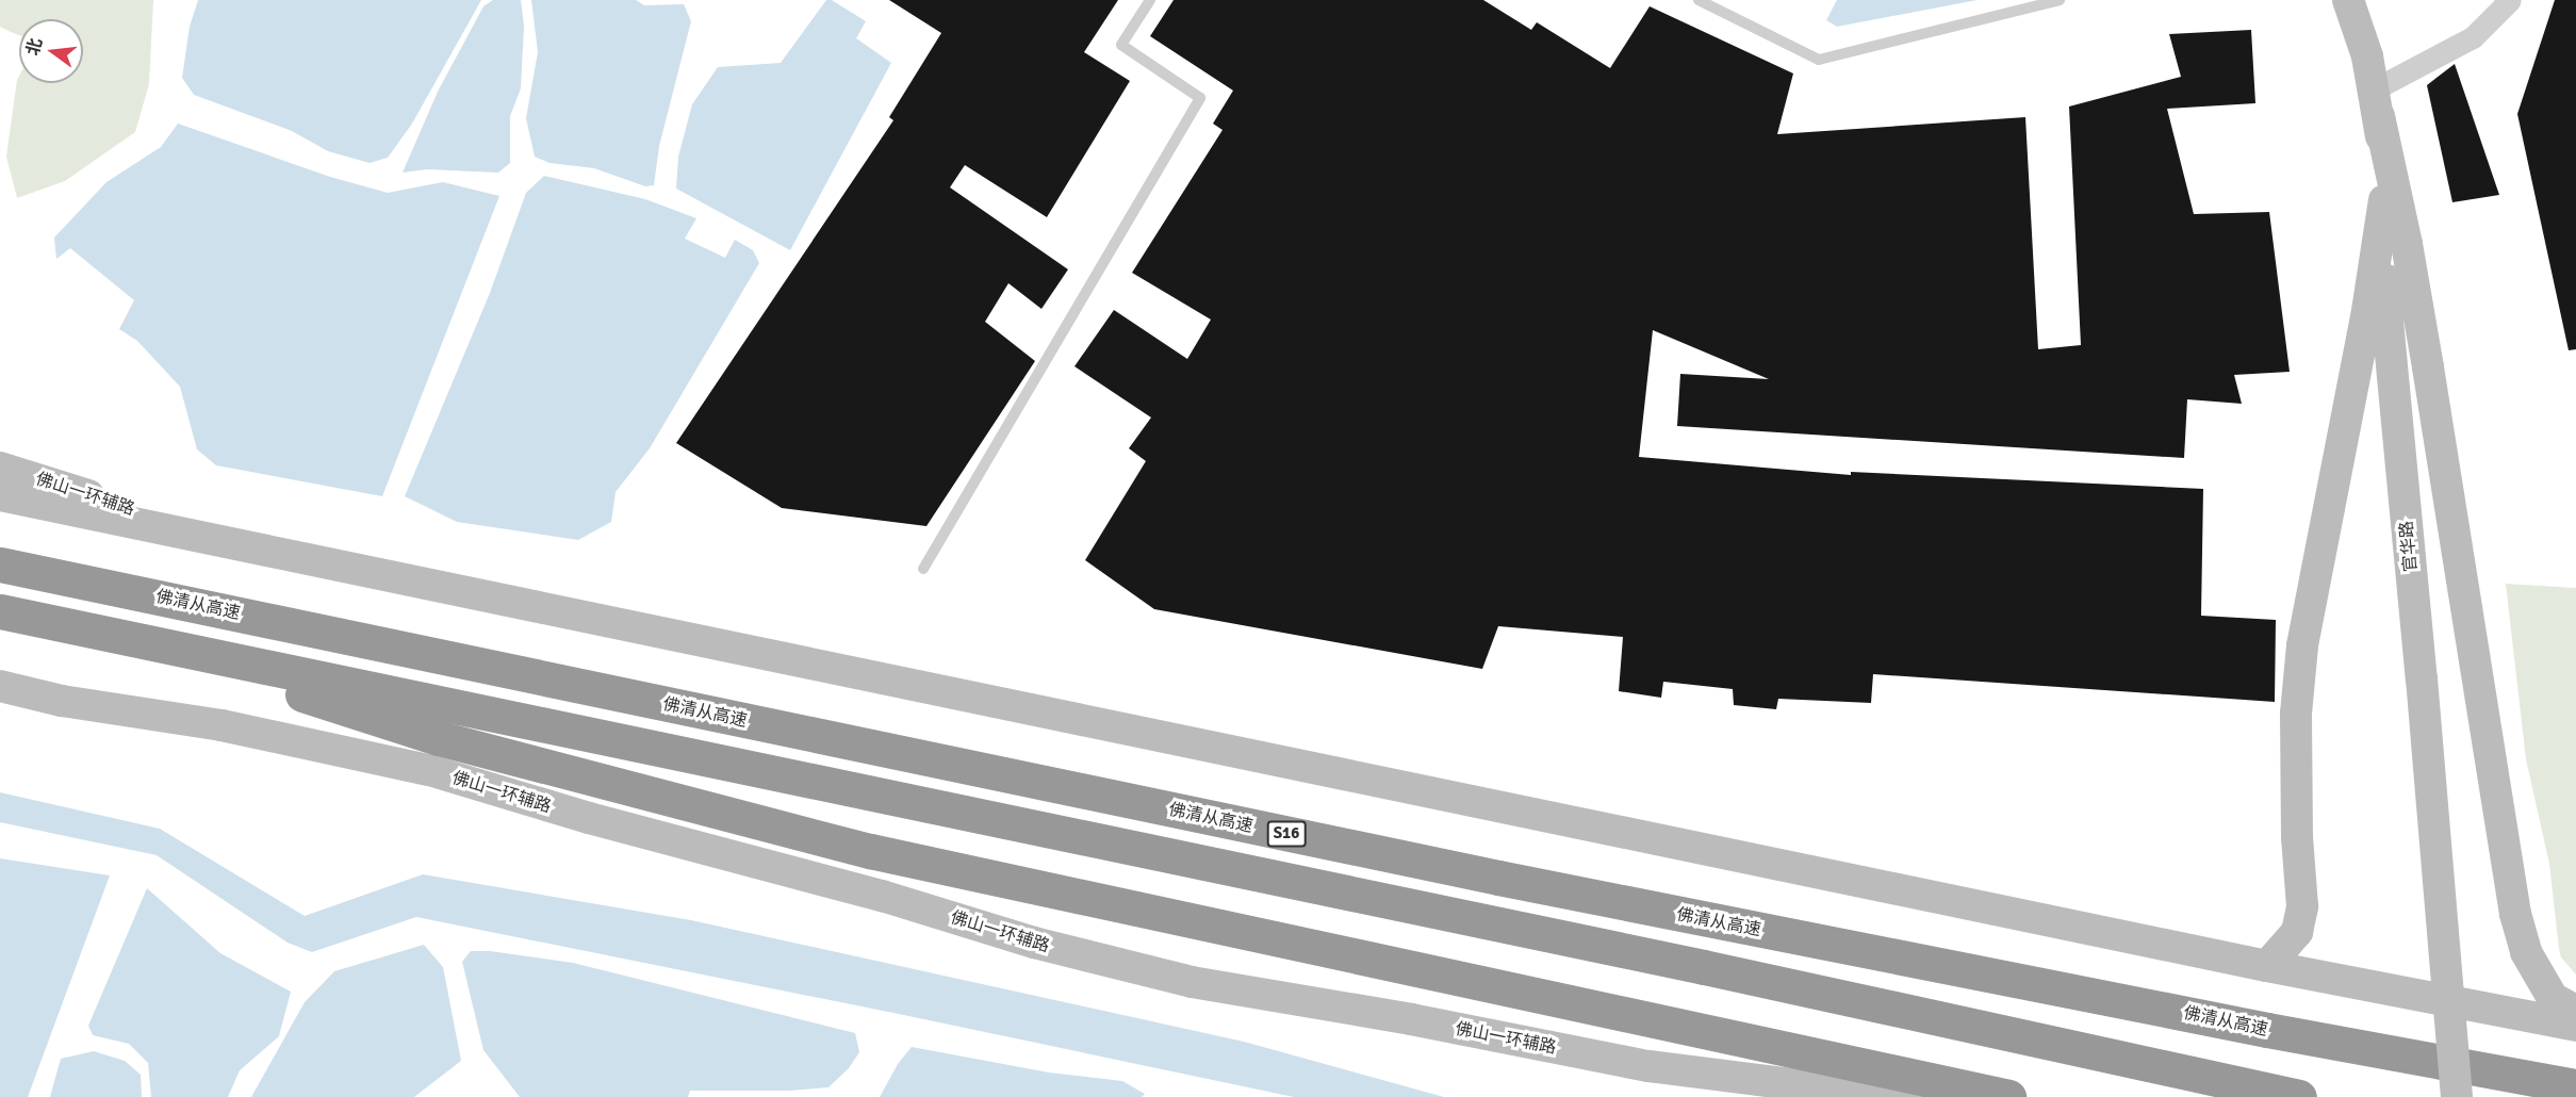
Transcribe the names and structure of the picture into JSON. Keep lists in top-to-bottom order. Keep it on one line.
{"streets":{"highway":["佛清从高速","S16"],"main road":["佛山一环辅路","官华路"]},"north":"left"}
